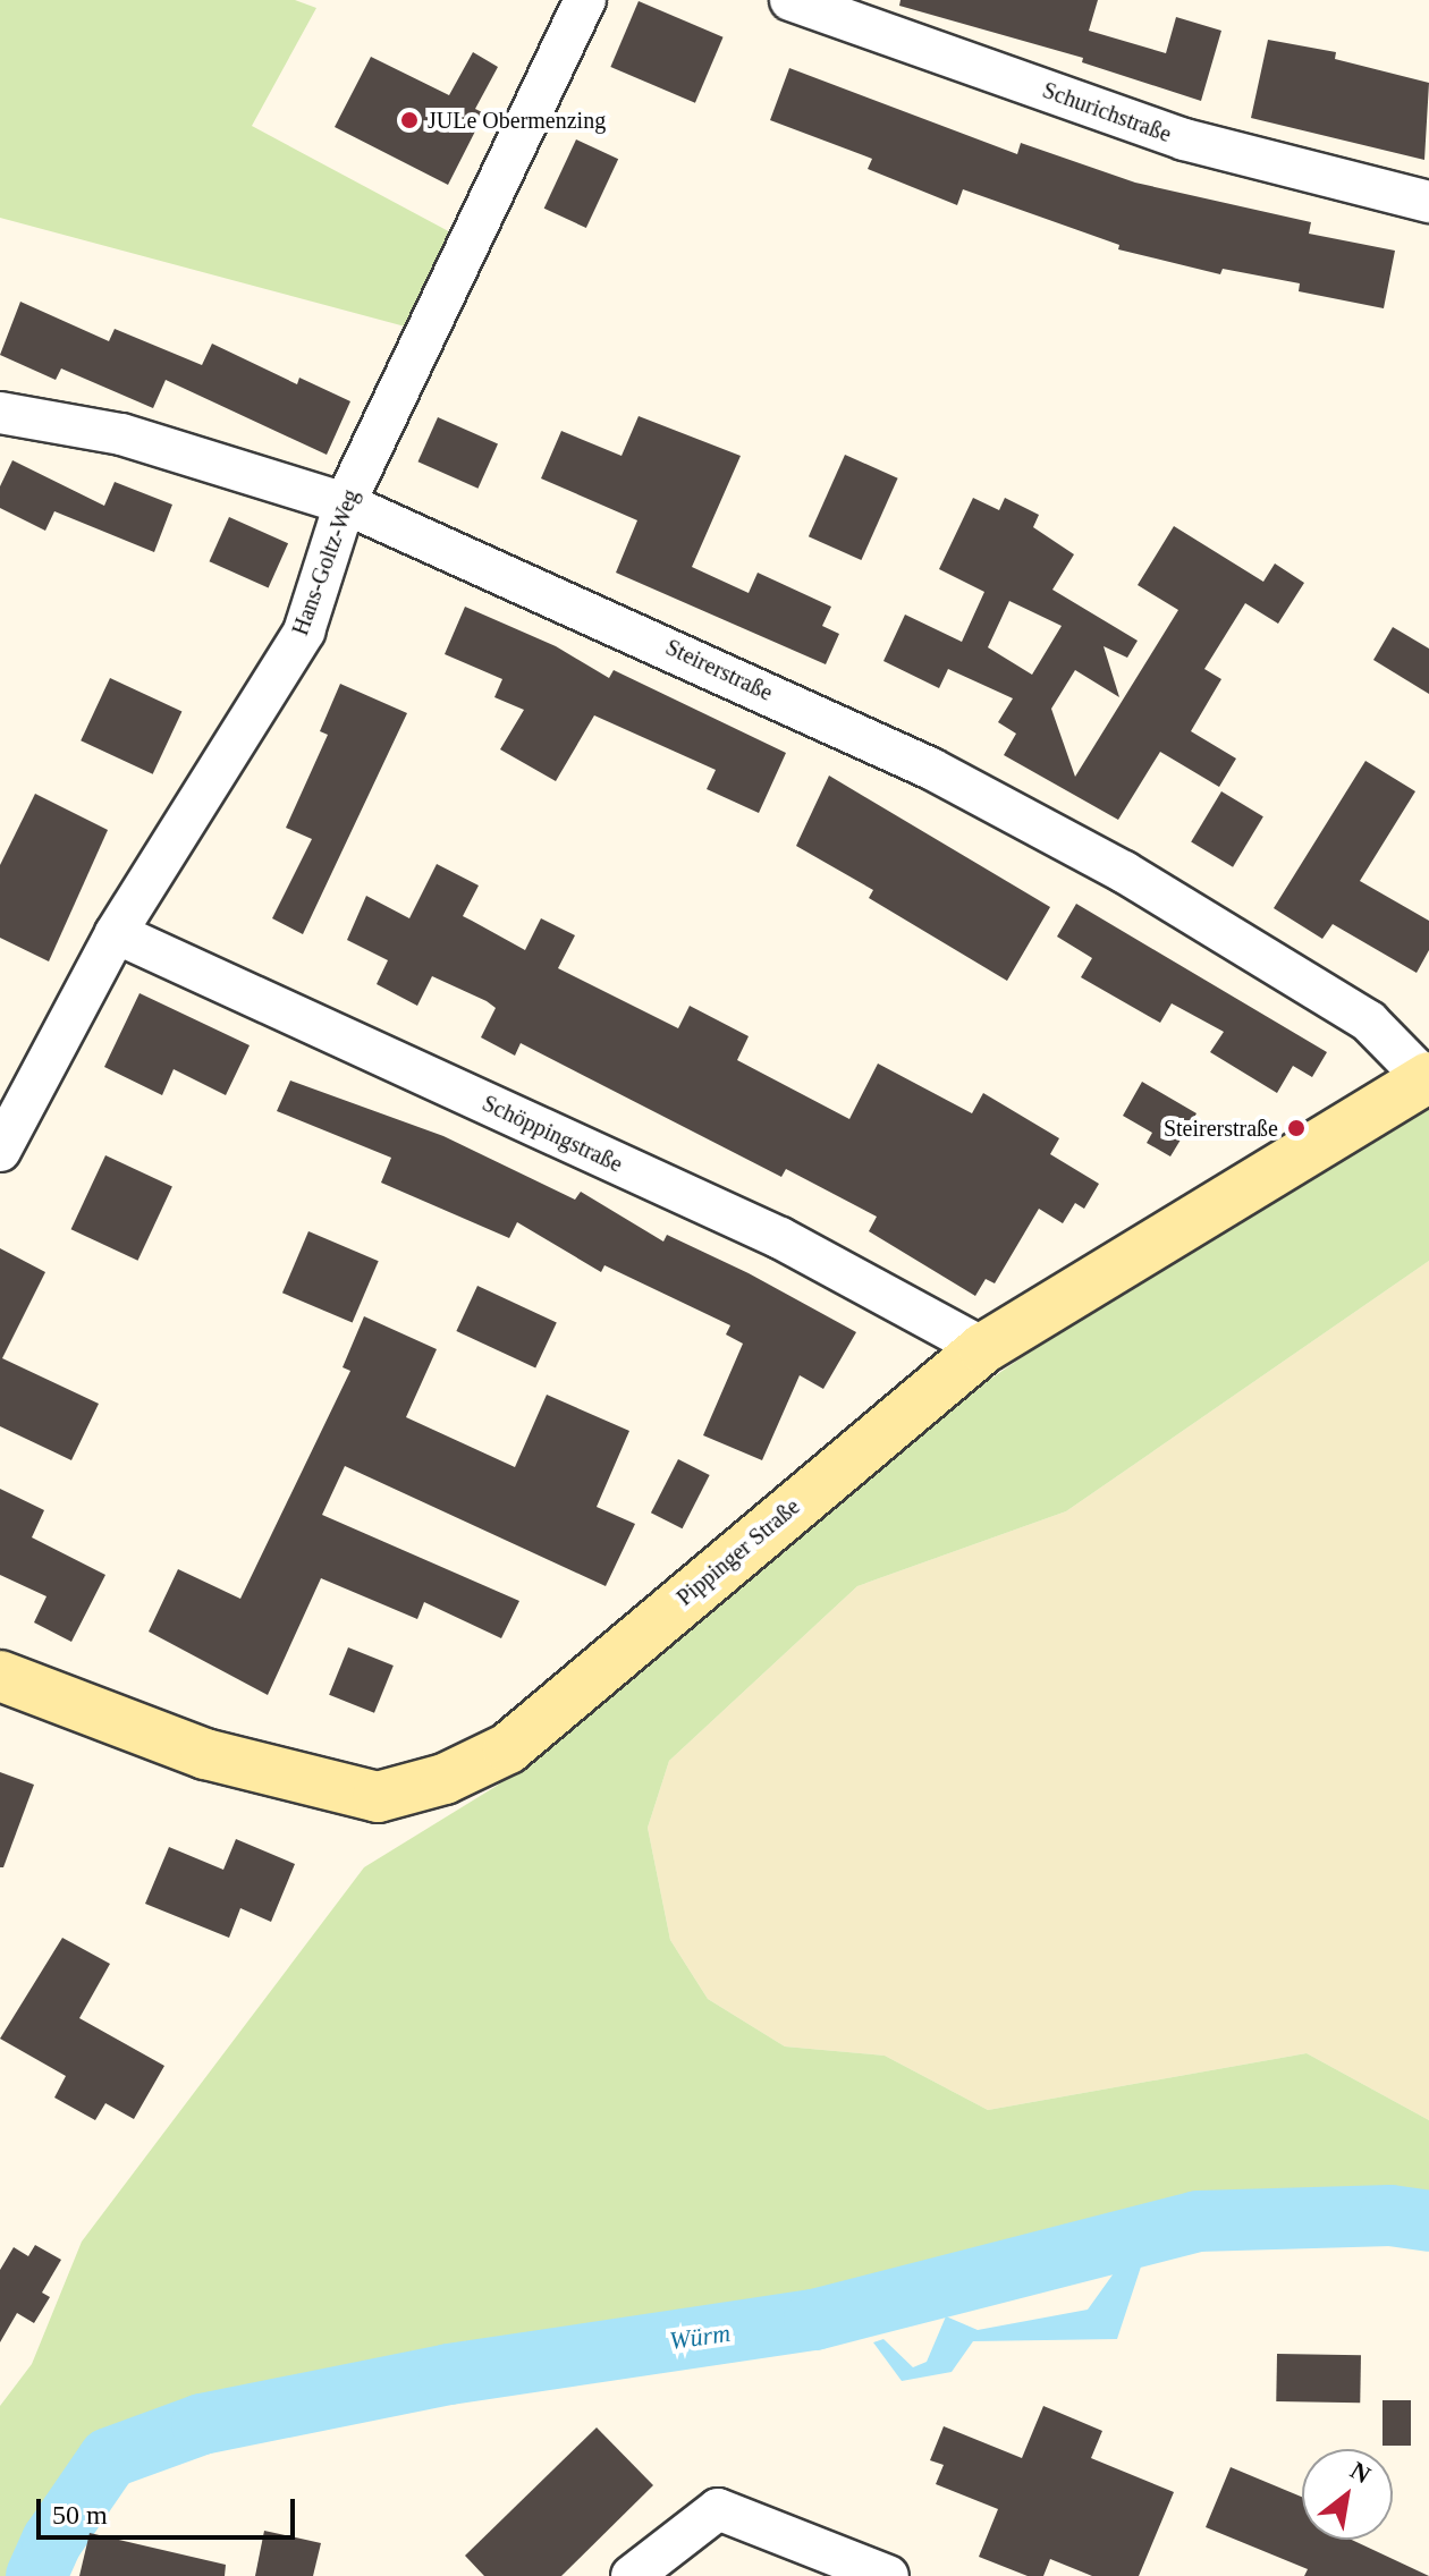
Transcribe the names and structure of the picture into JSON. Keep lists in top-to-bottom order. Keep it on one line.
{"streets":{"main road":["Pippinger Straße"],"street":["Schurichstraße","Hans-Goltz-Weg","Steirerstraße","Schöppingstraße"]},"crossings":[["Hans-Goltz-Weg","Steirerstraße"],["Hans-Goltz-Weg","Schöppingstraße"],["Steirerstraße","Pippinger Straße"],["Schöppingstraße","Pippinger Straße"]],"water":["Würm"],"places":["JULe Obermenzing","Steirerstraße"],"scale_bar":"50 m","north":"top right"}
